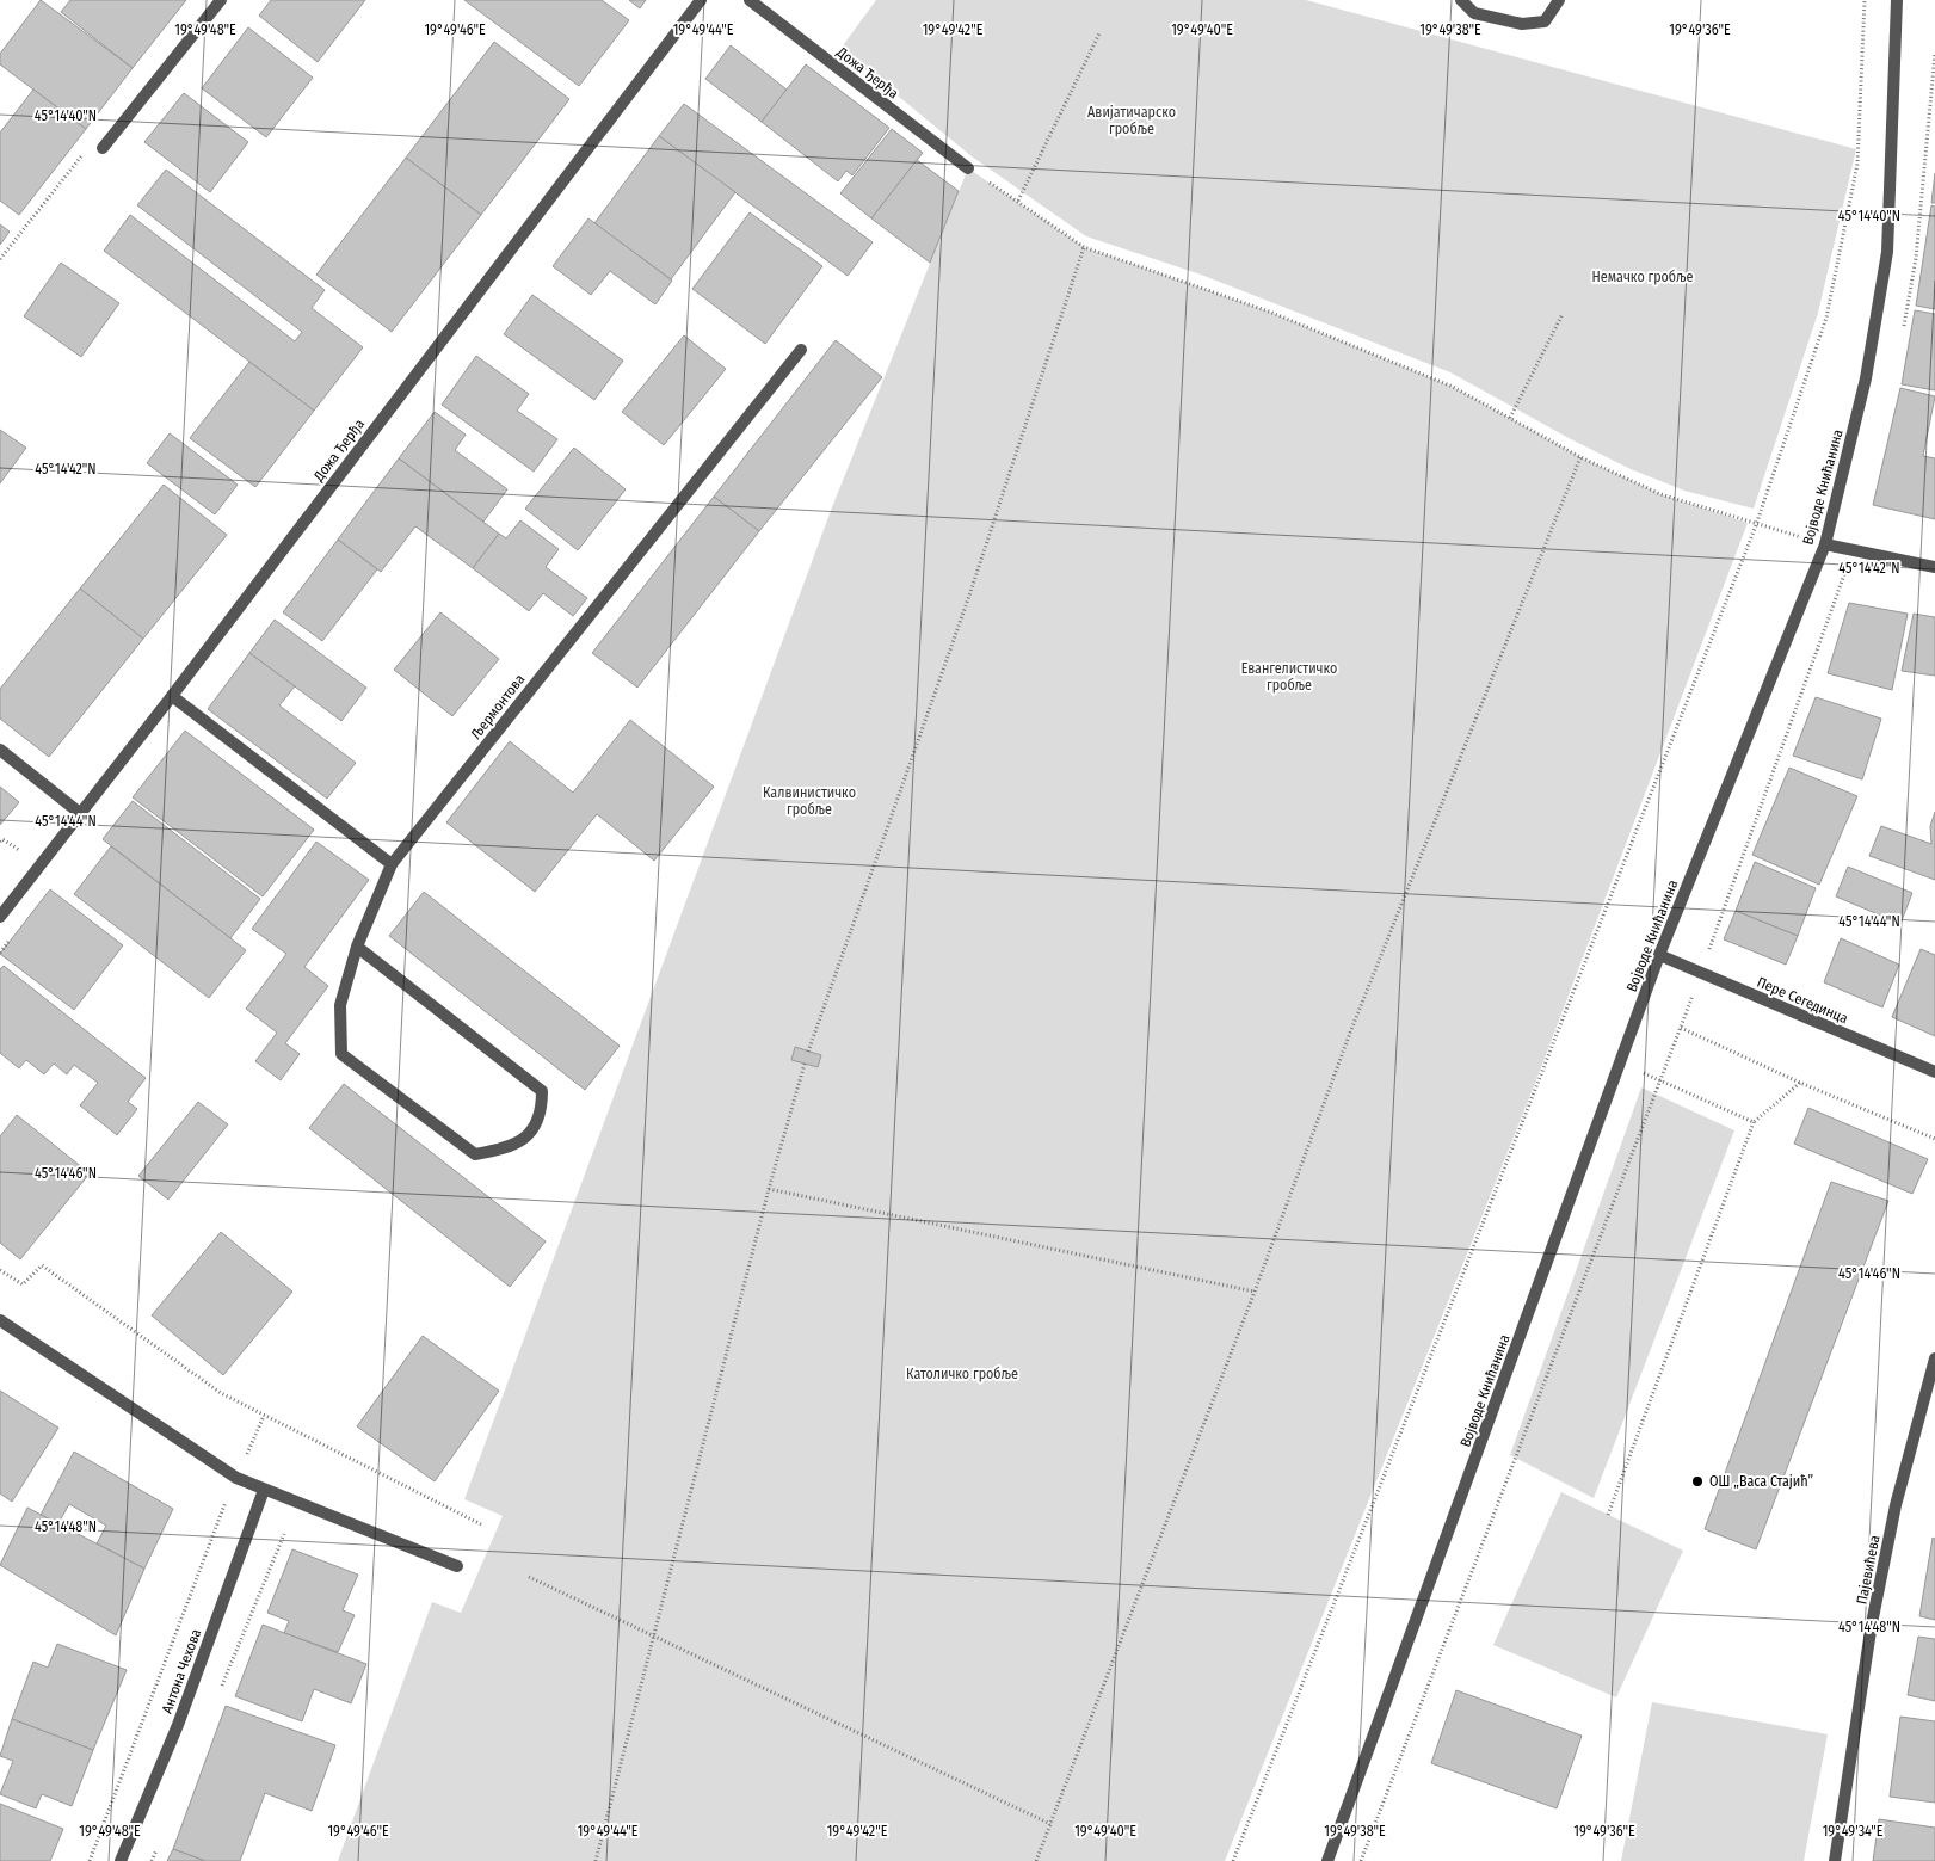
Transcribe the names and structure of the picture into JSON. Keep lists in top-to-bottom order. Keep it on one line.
{"streets":{"street":["Дожа Ђерђа","Војводе Книћанина","Љермонтова","Пере Сегединца","Пајевићева","Антона Чехова"]},"crossings":[["Војводе Книћанина","Пере Сегединца"]],"parks":["Авијатичарско гробље","Немачко гробље","Евангелистичко гробље","Калвинистичко гробље","Католичко гробље"],"places":["ОШ „Васа Стајић”"],"coordinates":["19°49'48\"E","19°49'46\"E","19°49'44\"E","19°49'42\"E","19°49'40\"E","19°49'38\"E","19°49'36\"E","45°14'40\"N","45°14'42\"N","45°14'44\"N","45°14'46\"N","45°14'48\"N","19°49'34\"E"]}
